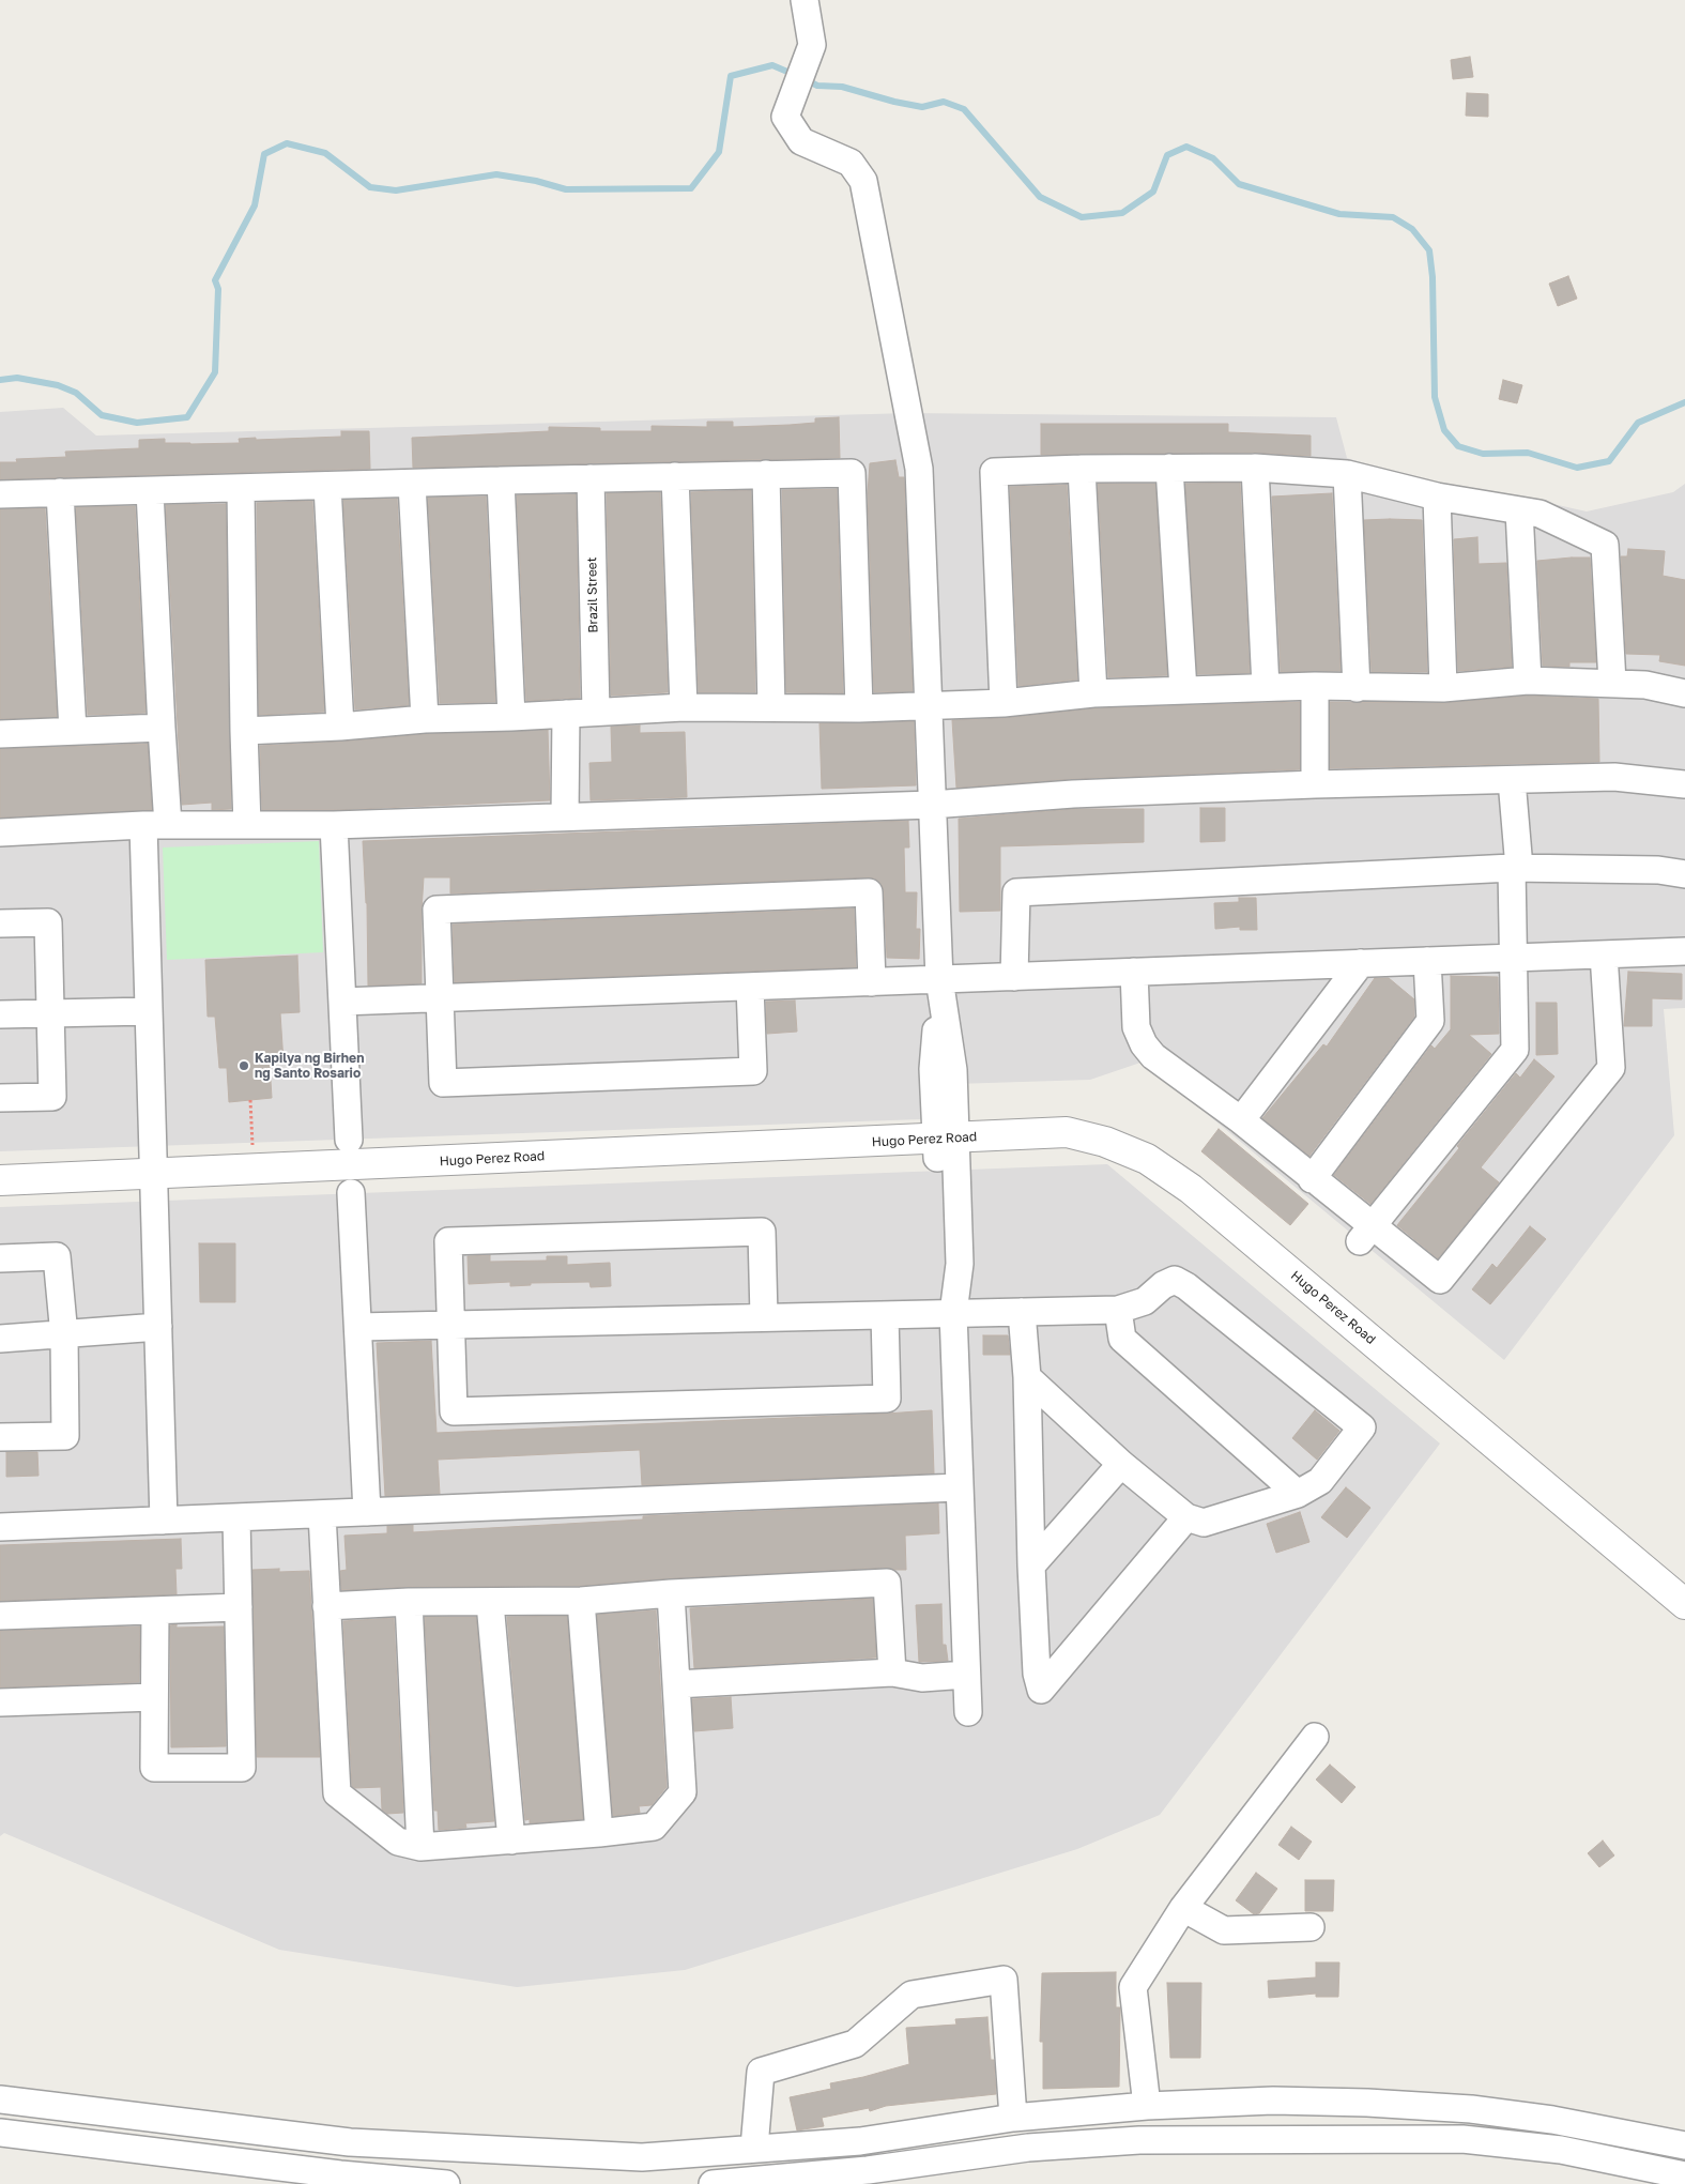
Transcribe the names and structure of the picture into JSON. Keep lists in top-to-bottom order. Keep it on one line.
{"streets":{"street":["Brazil Street","Hugo Perez Road"]},"places":["Kapilya ng Birhen ng Santo Rosario"]}
